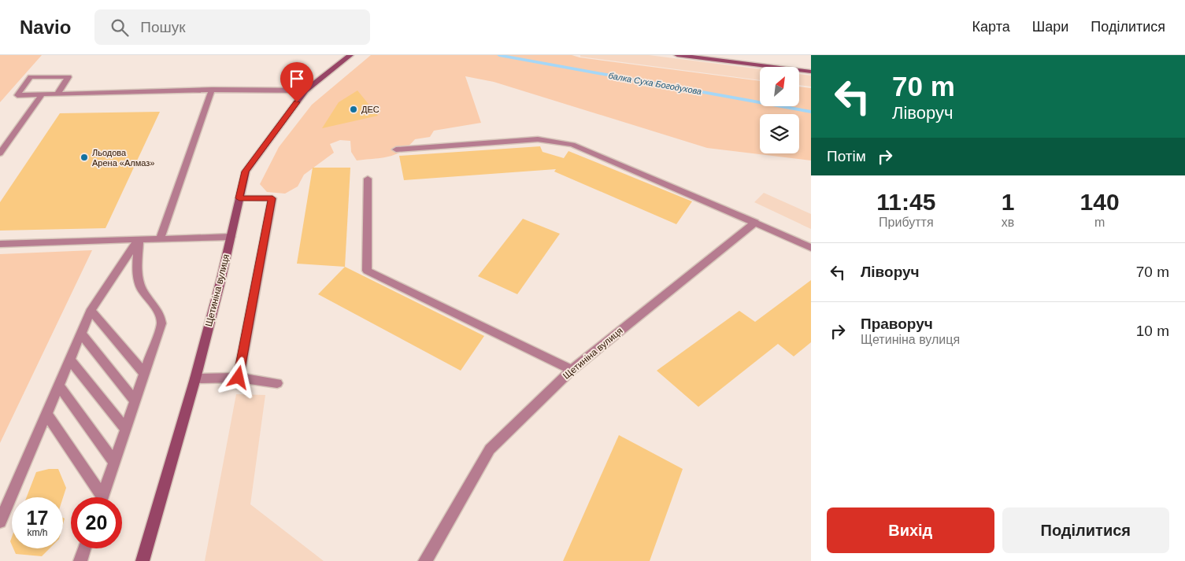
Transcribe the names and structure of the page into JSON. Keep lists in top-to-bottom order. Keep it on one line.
{"streets":{"street":["Щетиніна вулиця"]},"water":["балка Суха Богодухова"],"places":["ДЕС","Льодова Арена «Алмаз»"],"north":"top right","page":{"header":"Navio","search":"Пошук","nav":["Карта","Шари","Поділитися"],"turn":["70 m","Ліворуч"],"then":"Потім","eta":["11:45","Прибуття","1","хв","140","m"],"list":[{"name":"Ліворуч","value":"70 m"},{"name":"Праворуч","note":"Щетиніна вулиця","value":"10 m"}],"speed":"17 km/h","limit":"20","buttons":["Вихід","Поділитися"]}}
